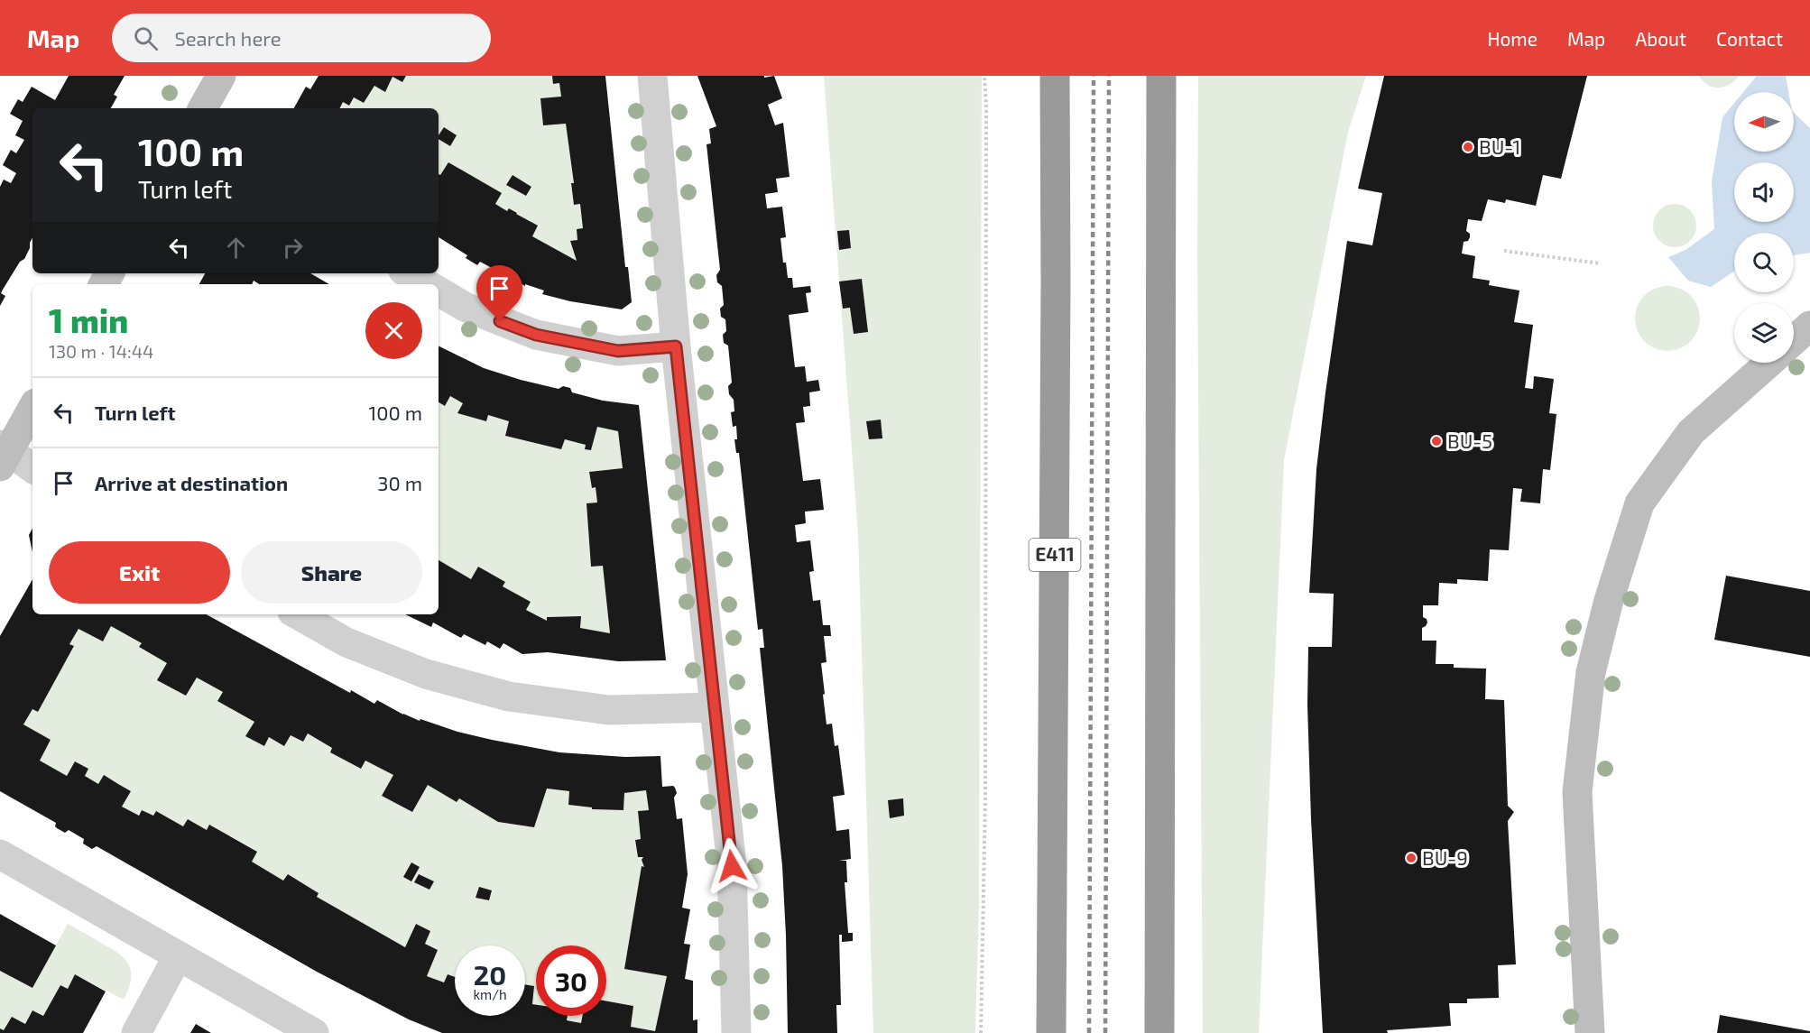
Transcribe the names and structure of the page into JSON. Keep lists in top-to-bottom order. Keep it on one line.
{"streets":{"highway":["E411"]},"places":["BU-1","BU-5","BU-9"],"north":"left","page":{"header":"Map","search":"Search here","nav":["Home","Map","About","Contact"],"turn":["100 m","Turn left"],"heading":["1 min","130 m · 14:44"],"list":[{"name":"Turn left","value":"100 m"},{"name":"Arrive at destination","value":"30 m"}],"buttons":["Exit","Share"],"speed":"20 km/h","limit":"30"}}
